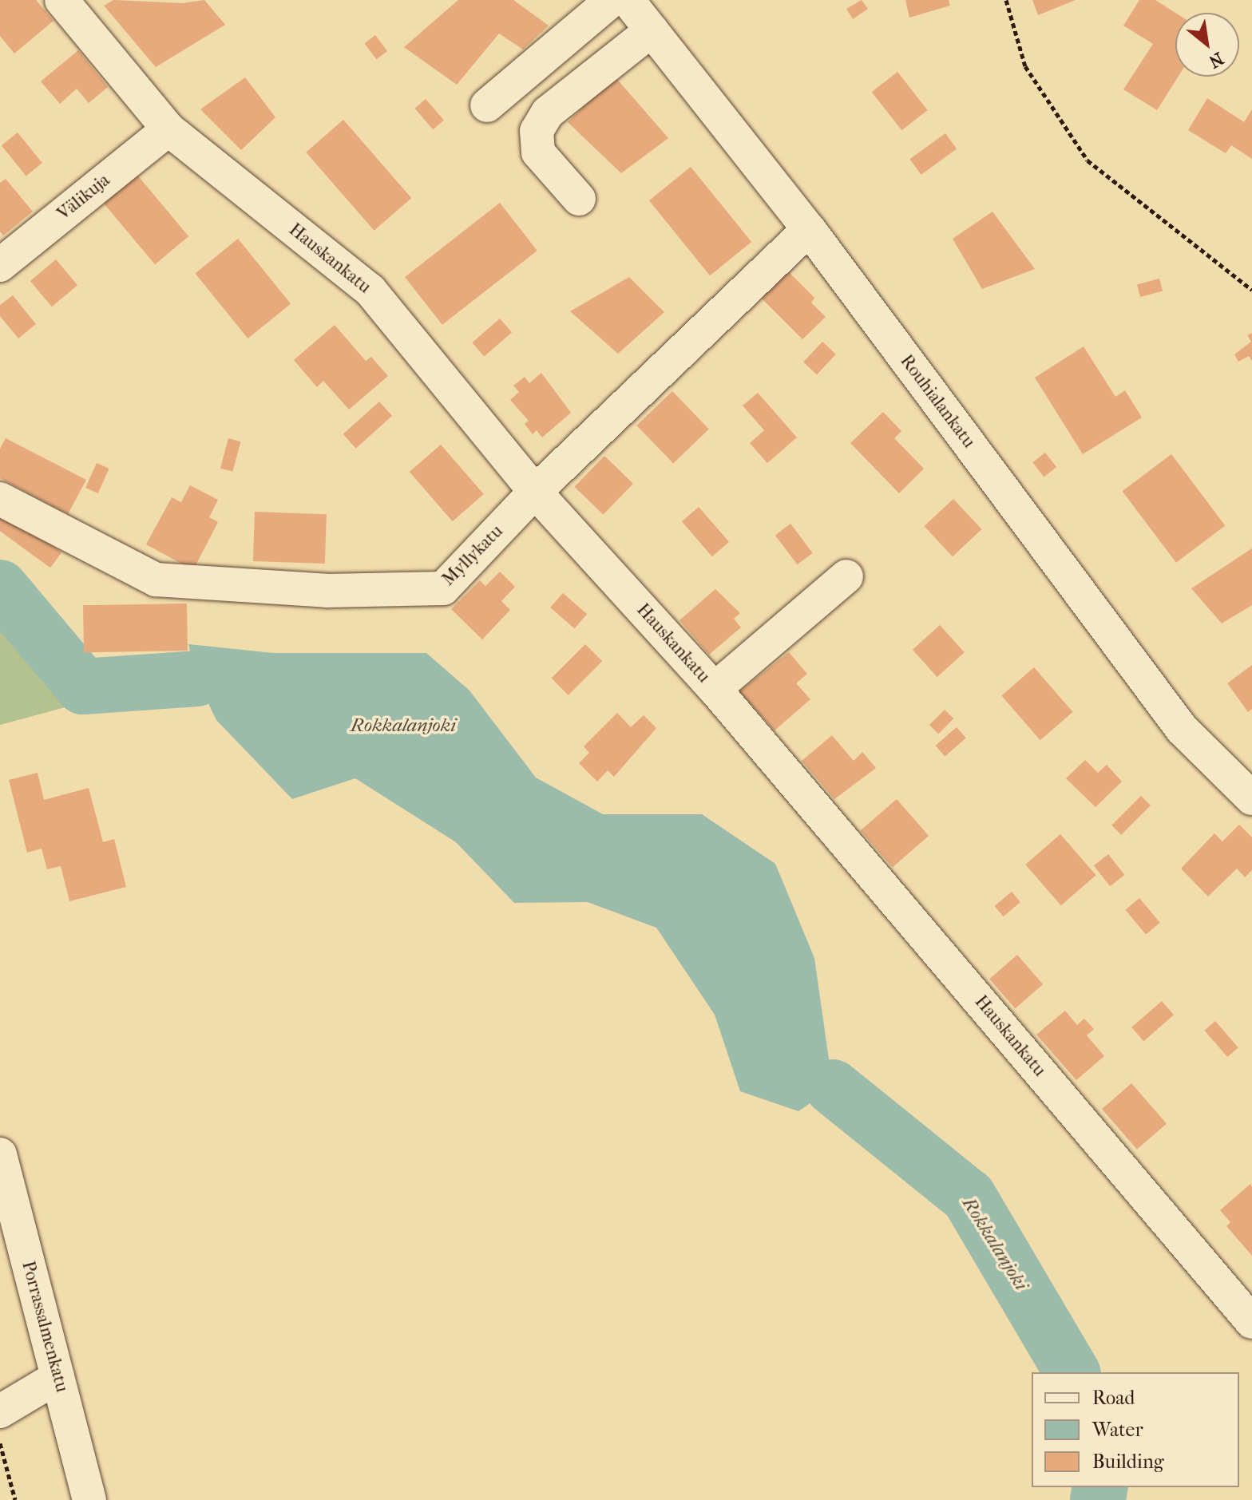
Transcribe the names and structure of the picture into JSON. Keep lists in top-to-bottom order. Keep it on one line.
{"streets":{"street":["Välikuja","Hauskankatu","Rouhialankatu","Myllykatu","Porrassalmenkatu"]},"crossings":[["Välikuja","Hauskankatu"],["Hauskankatu","Myllykatu"],["Rouhialankatu","Myllykatu"]],"water":["Rokkalanjoki"],"legend":["Road","Water","Building"],"north":"bottom right"}
